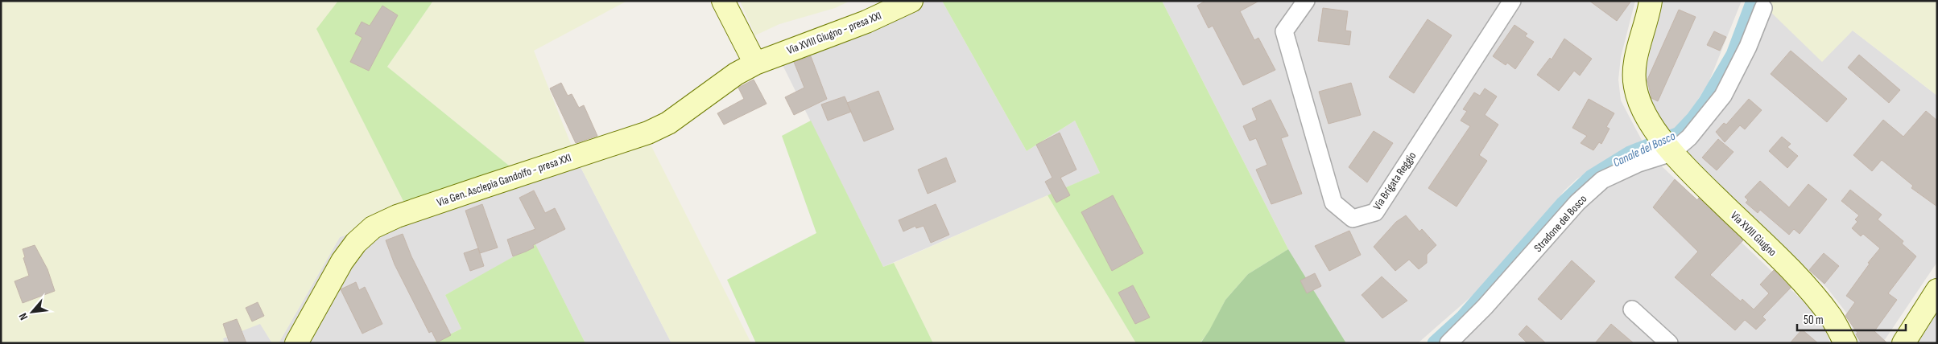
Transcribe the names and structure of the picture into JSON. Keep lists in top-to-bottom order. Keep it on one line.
{"streets":{"main road":["Via XVIII Giugno - presa XXI","Via Gen. Asclepia Gandolfo - presa XXI","Via XVIII Giugno"],"street":["Via Brigata Reggio","Stradone del Bosco"]},"crossings":[["Via XVIII Giugno - presa XXI","Via Gen. Asclepia Gandolfo - presa XXI"],["Stradone del Bosco","Via XVIII Giugno"]],"water":["Canale del Bosco"],"scale_bar":"50 m","north":"bottom left"}
